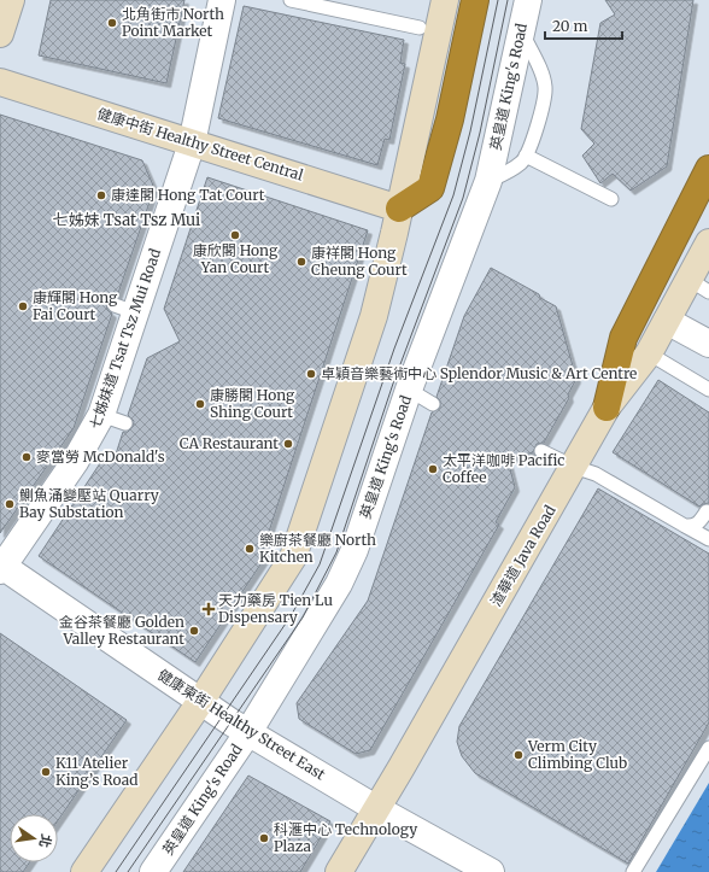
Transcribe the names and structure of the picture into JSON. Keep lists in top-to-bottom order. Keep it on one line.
{"streets":{"main road":["健康中街 Healthy Street Central","渣華道 Java Road"],"street":["英皇道 King's Road","七姊妹道 Tsat Tsz Mui Road","健康東街 Healthy Street East"]},"crossings":[["英皇道 King's Road","健康東街 Healthy Street East"],["健康中街 Healthy Street Central","七姊妹道 Tsat Tsz Mui Road"],["七姊妹道 Tsat Tsz Mui Road","健康東街 Healthy Street East"],["渣華道 Java Road","健康東街 Healthy Street East"]],"districts":["七姊妹 Tsat Tsz Mui"],"places":{"other":["北角街市 North Point Market","康達閣 Hong Tat Court","康欣閣 Hong Yan Court","康祥閣 Hong Cheung Court","康輝閣 Hong Fai Court","卓穎音樂藝術中心 Splendor Music & Art Centre","康勝閣 Hong Shing Court","CA Restaurant","麥當勞 McDonald's","太平洋咖啡 Pacific Coffee","鰂魚涌變壓站 Quarry Bay Substation","樂廚茶餐廳 North Kitchen","金谷茶餐廳 Golden Valley Restaurant","Verm City Climbing Club","K11 Atelier King’s Road","科滙中心 Technology Plaza"],"health":["天力藥房 Tien Lu Dispensary"]},"scale_bar":"20 m","north":"right"}
